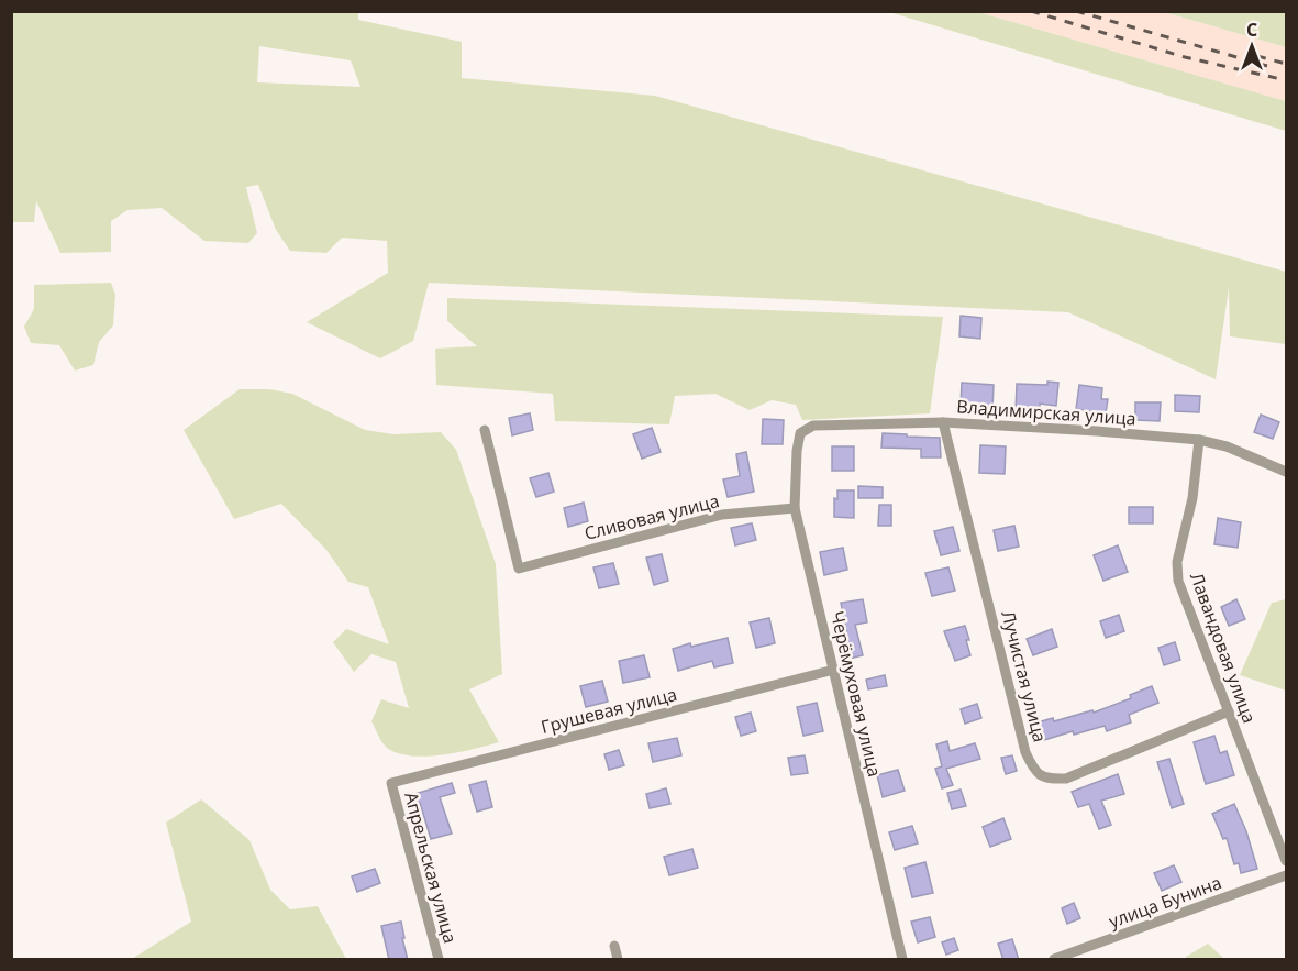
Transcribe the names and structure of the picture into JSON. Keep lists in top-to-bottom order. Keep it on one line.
{"streets":{"street":["Владимирская улица","Сливовая улица","Лавандовая улица","Лучистая улица","Черёмуховая улица","Грушевая улица","Апрельская улица","улица Бунина"]},"crossings":[["Владимирская улица","Лавандовая улица"],["Владимирская улица","Лучистая улица"],["Владимирская улица","Черёмуховая улица"],["Сливовая улица","Черёмуховая улица"],["Лавандовая улица","Лучистая улица"],["Черёмуховая улица","Грушевая улица"],["Грушевая улица","Апрельская улица"]],"north":"top"}
